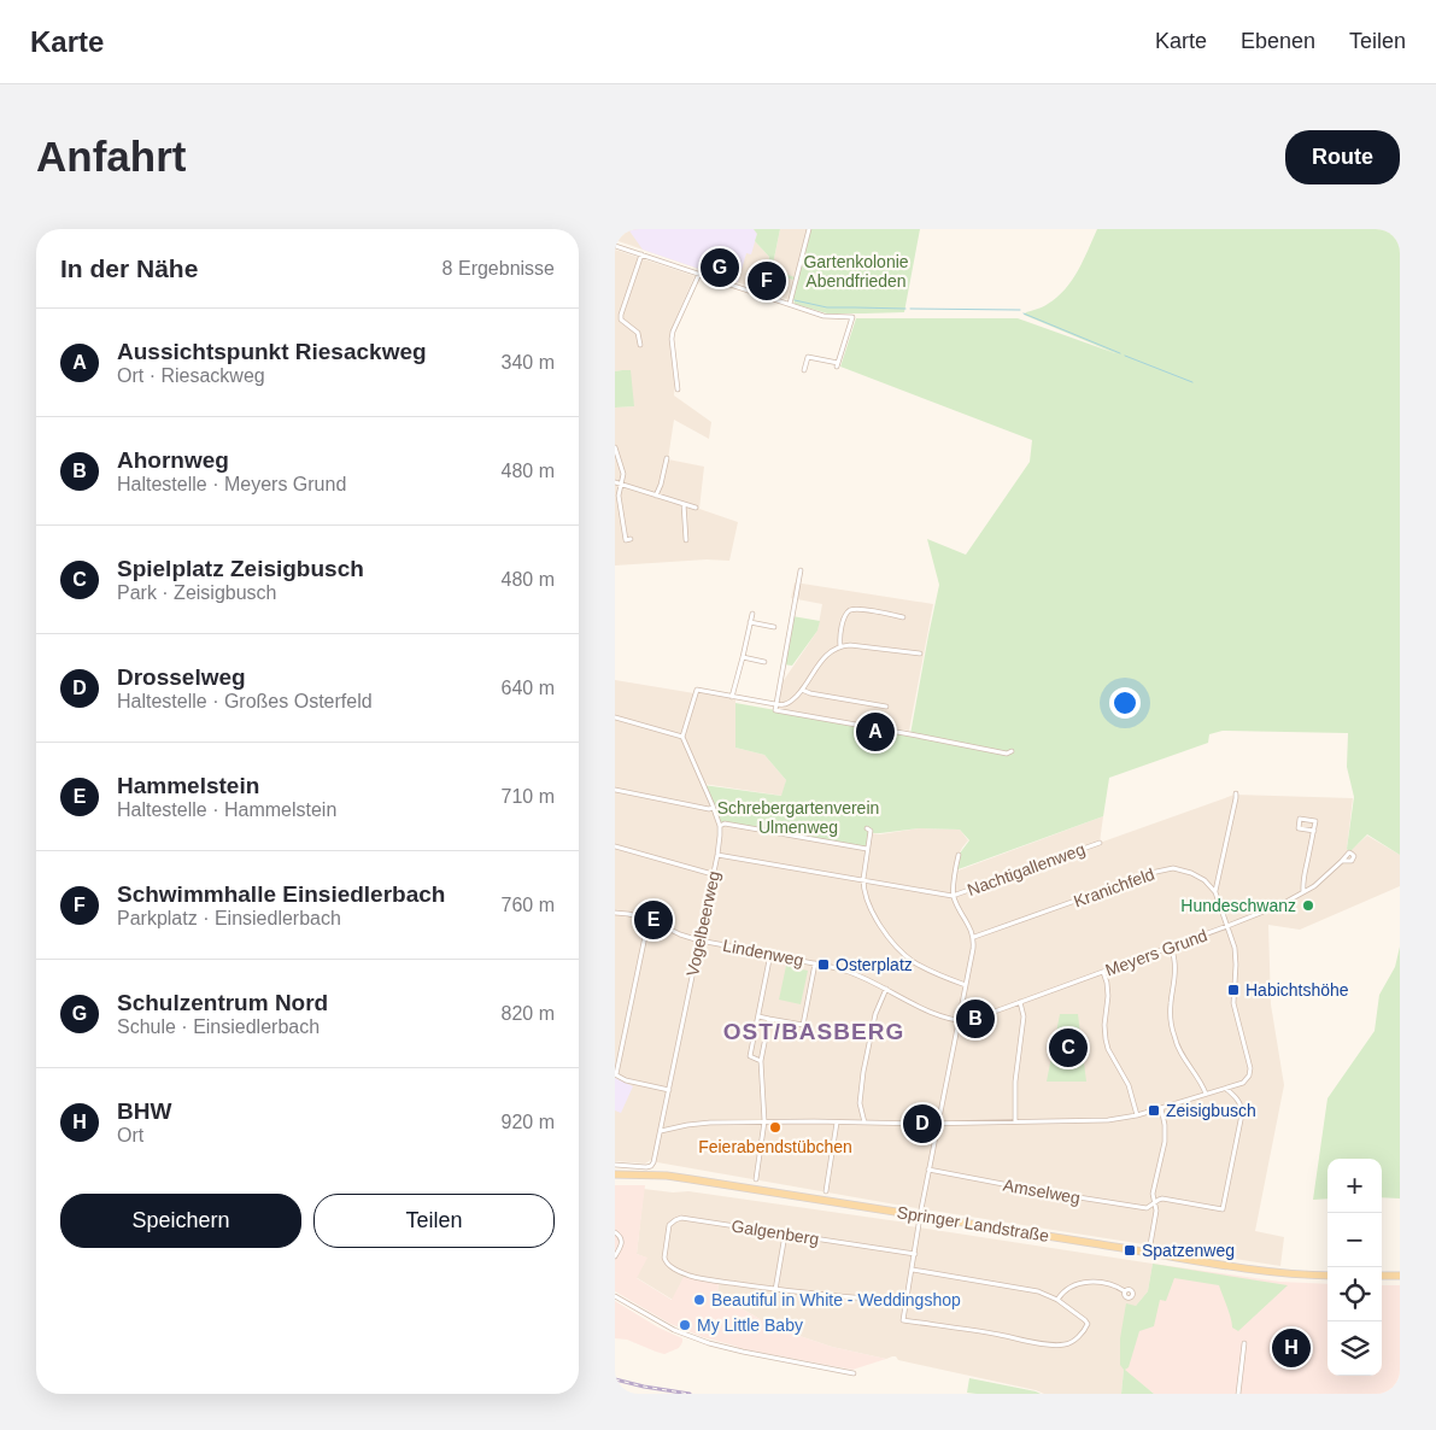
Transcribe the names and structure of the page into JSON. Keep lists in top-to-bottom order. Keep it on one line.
{"streets":{"main road":["Springer Landstraße"],"street":["Nachtigallenweg","Kranichfeld","Vogelbeerweg","Lindenweg","Meyers Grund","Amselweg","Galgenberg"]},"crossings":[["Vogelbeerweg","Lindenweg"],["Lindenweg","Meyers Grund"]],"districts":["OST/BASBERG"],"parks":["Gartenkolonie Abendfrieden","Schrebergartenverein Ulmenweg"],"places":{"other":["Hundeschwanz","Feierabendstübchen","Beautiful in White - Weddingshop","My Little Baby"],"transit":["Osterplatz","Habichtshöhe","Zeisigbusch","Spatzenweg"]},"page":{"header":"Karte","nav":["Karte","Ebenen","Teilen"],"buttons":["Route",["Speichern","Teilen"]],"title":"Anfahrt","heading":["In der Nähe","8 Ergebnisse"],"pins":["G","F","A","E","B","C","D","H"],"list":[{"mark":"A","name":"Aussichtspunkt Riesackweg","note":"Ort · Riesackweg","value":"340 m"},{"mark":"B","name":"Ahornweg","note":"Haltestelle · Meyers Grund","value":"480 m"},{"mark":"C","name":"Spielplatz Zeisigbusch","note":"Park · Zeisigbusch","value":"480 m"},{"mark":"D","name":"Drosselweg","note":"Haltestelle · Großes Osterfeld","value":"640 m"},{"mark":"E","name":"Hammelstein","note":"Haltestelle · Hammelstein","value":"710 m"},{"mark":"F","name":"Schwimmhalle Einsiedlerbach","note":"Parkplatz · Einsiedlerbach","value":"760 m"},{"mark":"G","name":"Schulzentrum Nord","note":"Schule · Einsiedlerbach","value":"820 m"},{"mark":"H","name":"BHW","note":"Ort","value":"920 m"}],"map_buttons":["+","−"]}}
